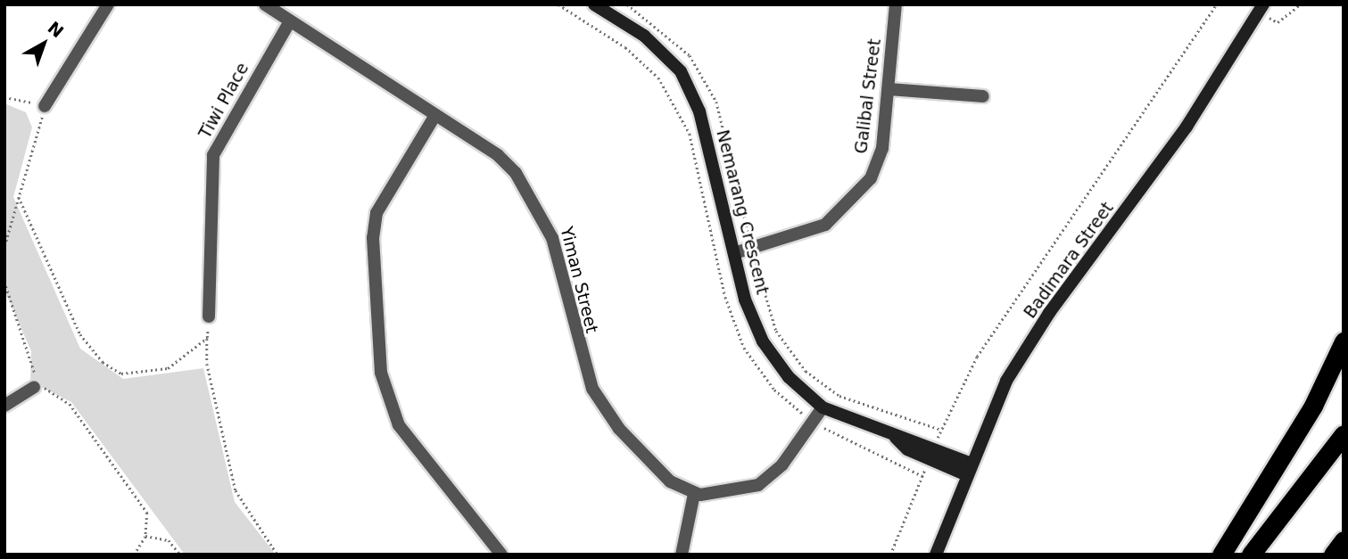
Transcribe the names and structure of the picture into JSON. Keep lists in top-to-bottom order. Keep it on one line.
{"streets":{"street":["Galibal Street","Tiwi Place","Nemarang Crescent","Badimara Street","Yiman Street"]},"crossings":[["Galibal Street","Nemarang Crescent"],["Tiwi Place","Yiman Street"],["Nemarang Crescent","Badimara Street"]],"north":"top right"}
